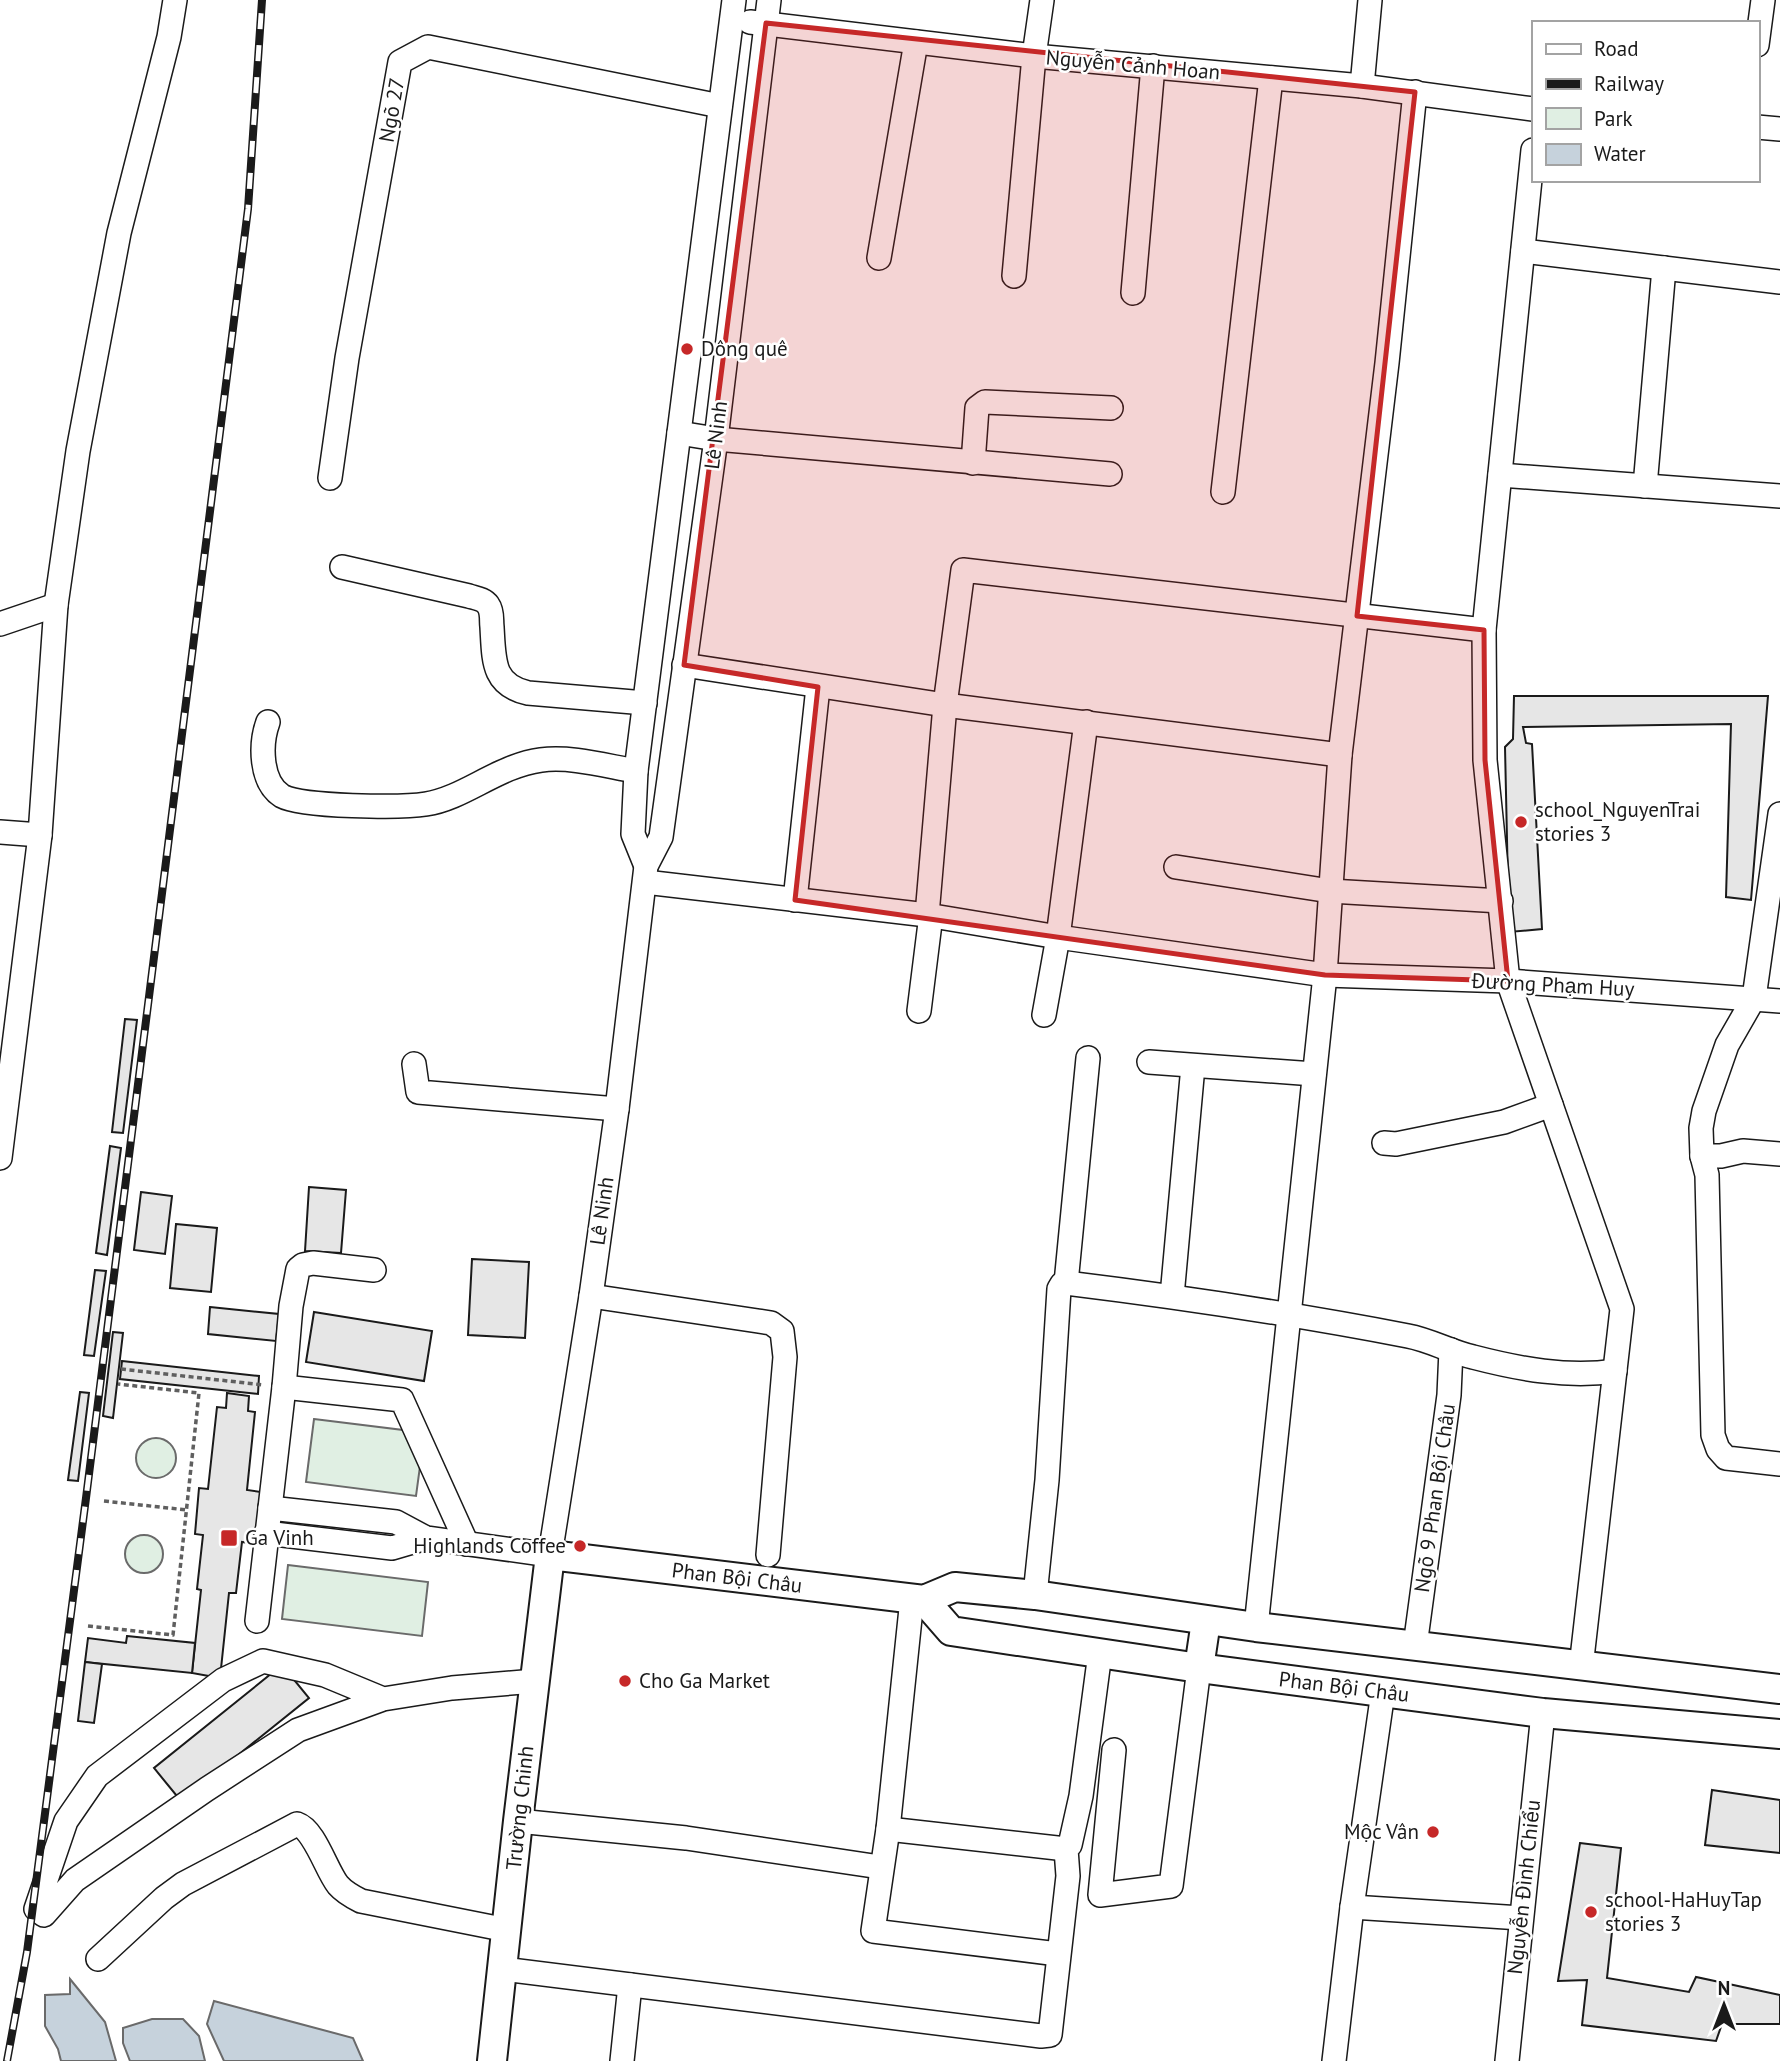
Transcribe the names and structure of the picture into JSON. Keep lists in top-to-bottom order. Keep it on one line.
{"streets":{"main road":["Phan Bội Châu","Trường Chinh"],"street":["Nguyễn Cảnh Hoan","Ngõ 27","Lê Ninh","Đường Phạm Huy","Ngõ 9 Phan Bội Châu","Nguyễn Đình Chiểu"]},"crossings":[["Nguyễn Cảnh Hoan","Lê Ninh"],["Ngõ 27","Lê Ninh"],["Lê Ninh","Đường Phạm Huy"],["Lê Ninh","Phan Bội Châu"],["Lê Ninh","Trường Chinh"],["Ngõ 9 Phan Bội Châu","Phan Bội Châu"],["Phan Bội Châu","Trường Chinh"],["Phan Bội Châu","Nguyễn Đình Chiểu"]],"places":{"other":["Dông quê","school_NguyenTrai stories 3","Highlands Coffee","Cho Ga Market","Mộc Vân","school-HaHuyTap stories 3"],"transit":["Ga Vinh"]},"legend":["Road","Railway","Park","Water"],"north":"top"}
